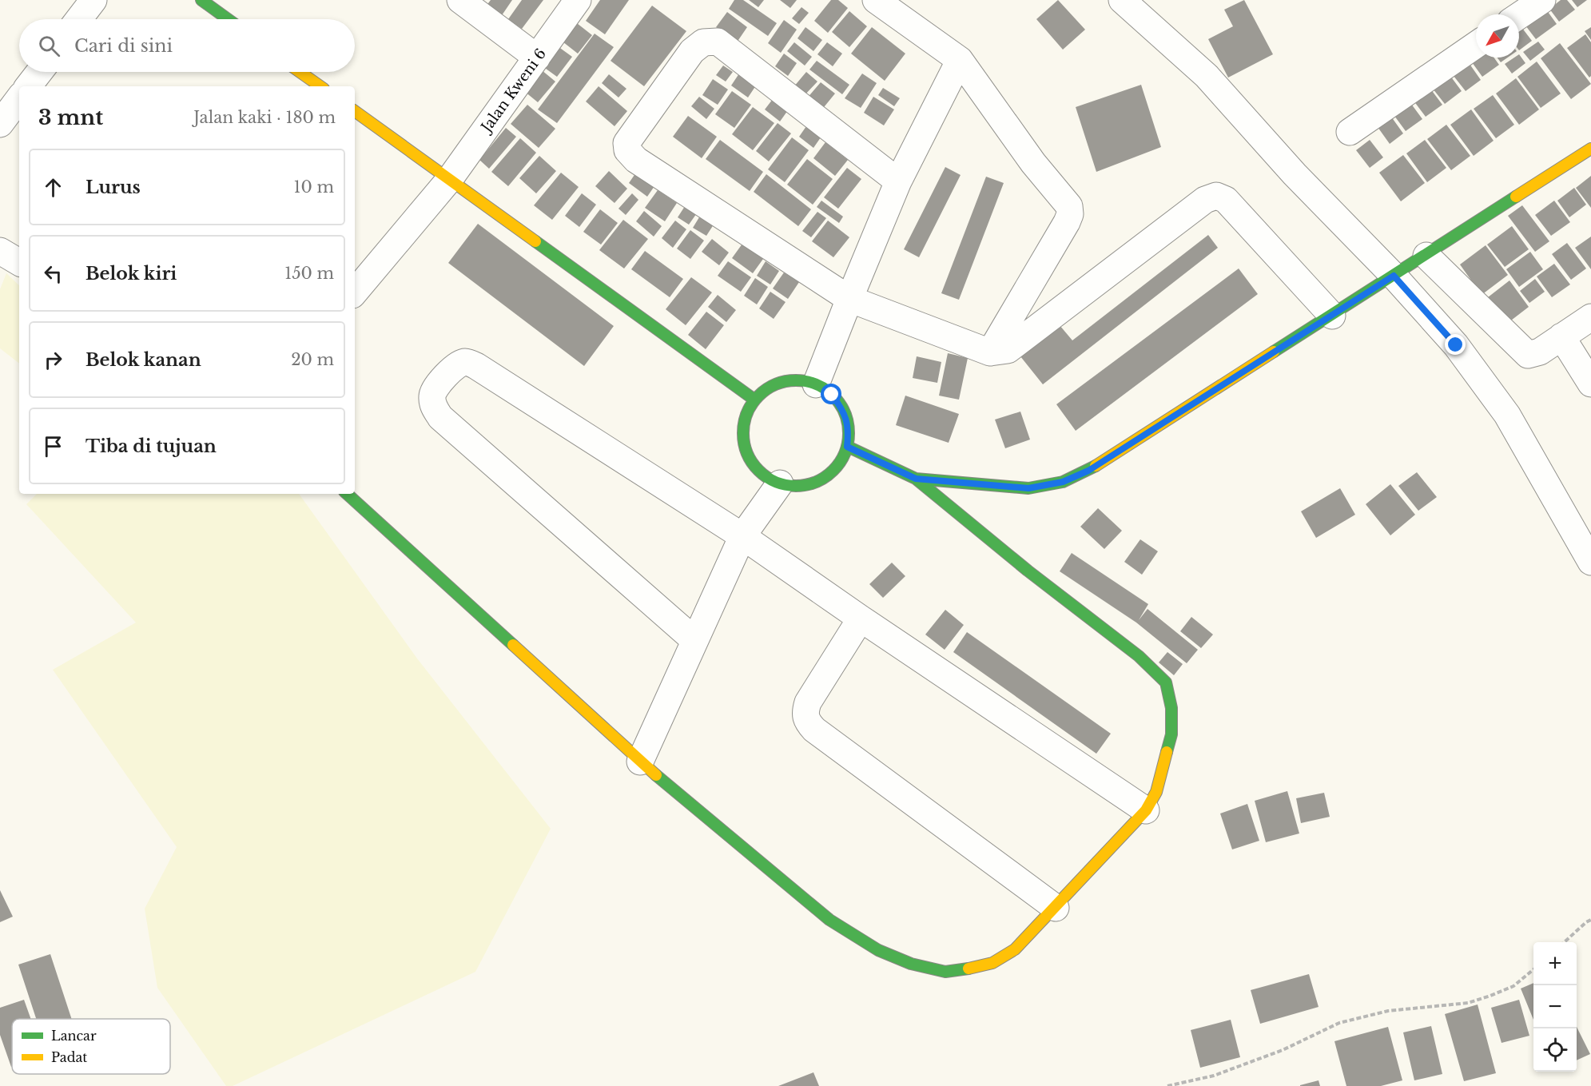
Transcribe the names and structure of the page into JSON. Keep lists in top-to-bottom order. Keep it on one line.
{"streets":{"street":["Jalan Kweni 6"]},"legend":["Lancar","Padat"],"north":"bottom left","page":{"search":"Cari di sini","heading":["3 mnt","Jalan kaki · 180 m"],"list":[["Lurus","10 m"],["Belok kiri","150 m"],["Belok kanan","20 m"],"Tiba di tujuan"],"map_buttons":["+","−"]}}
